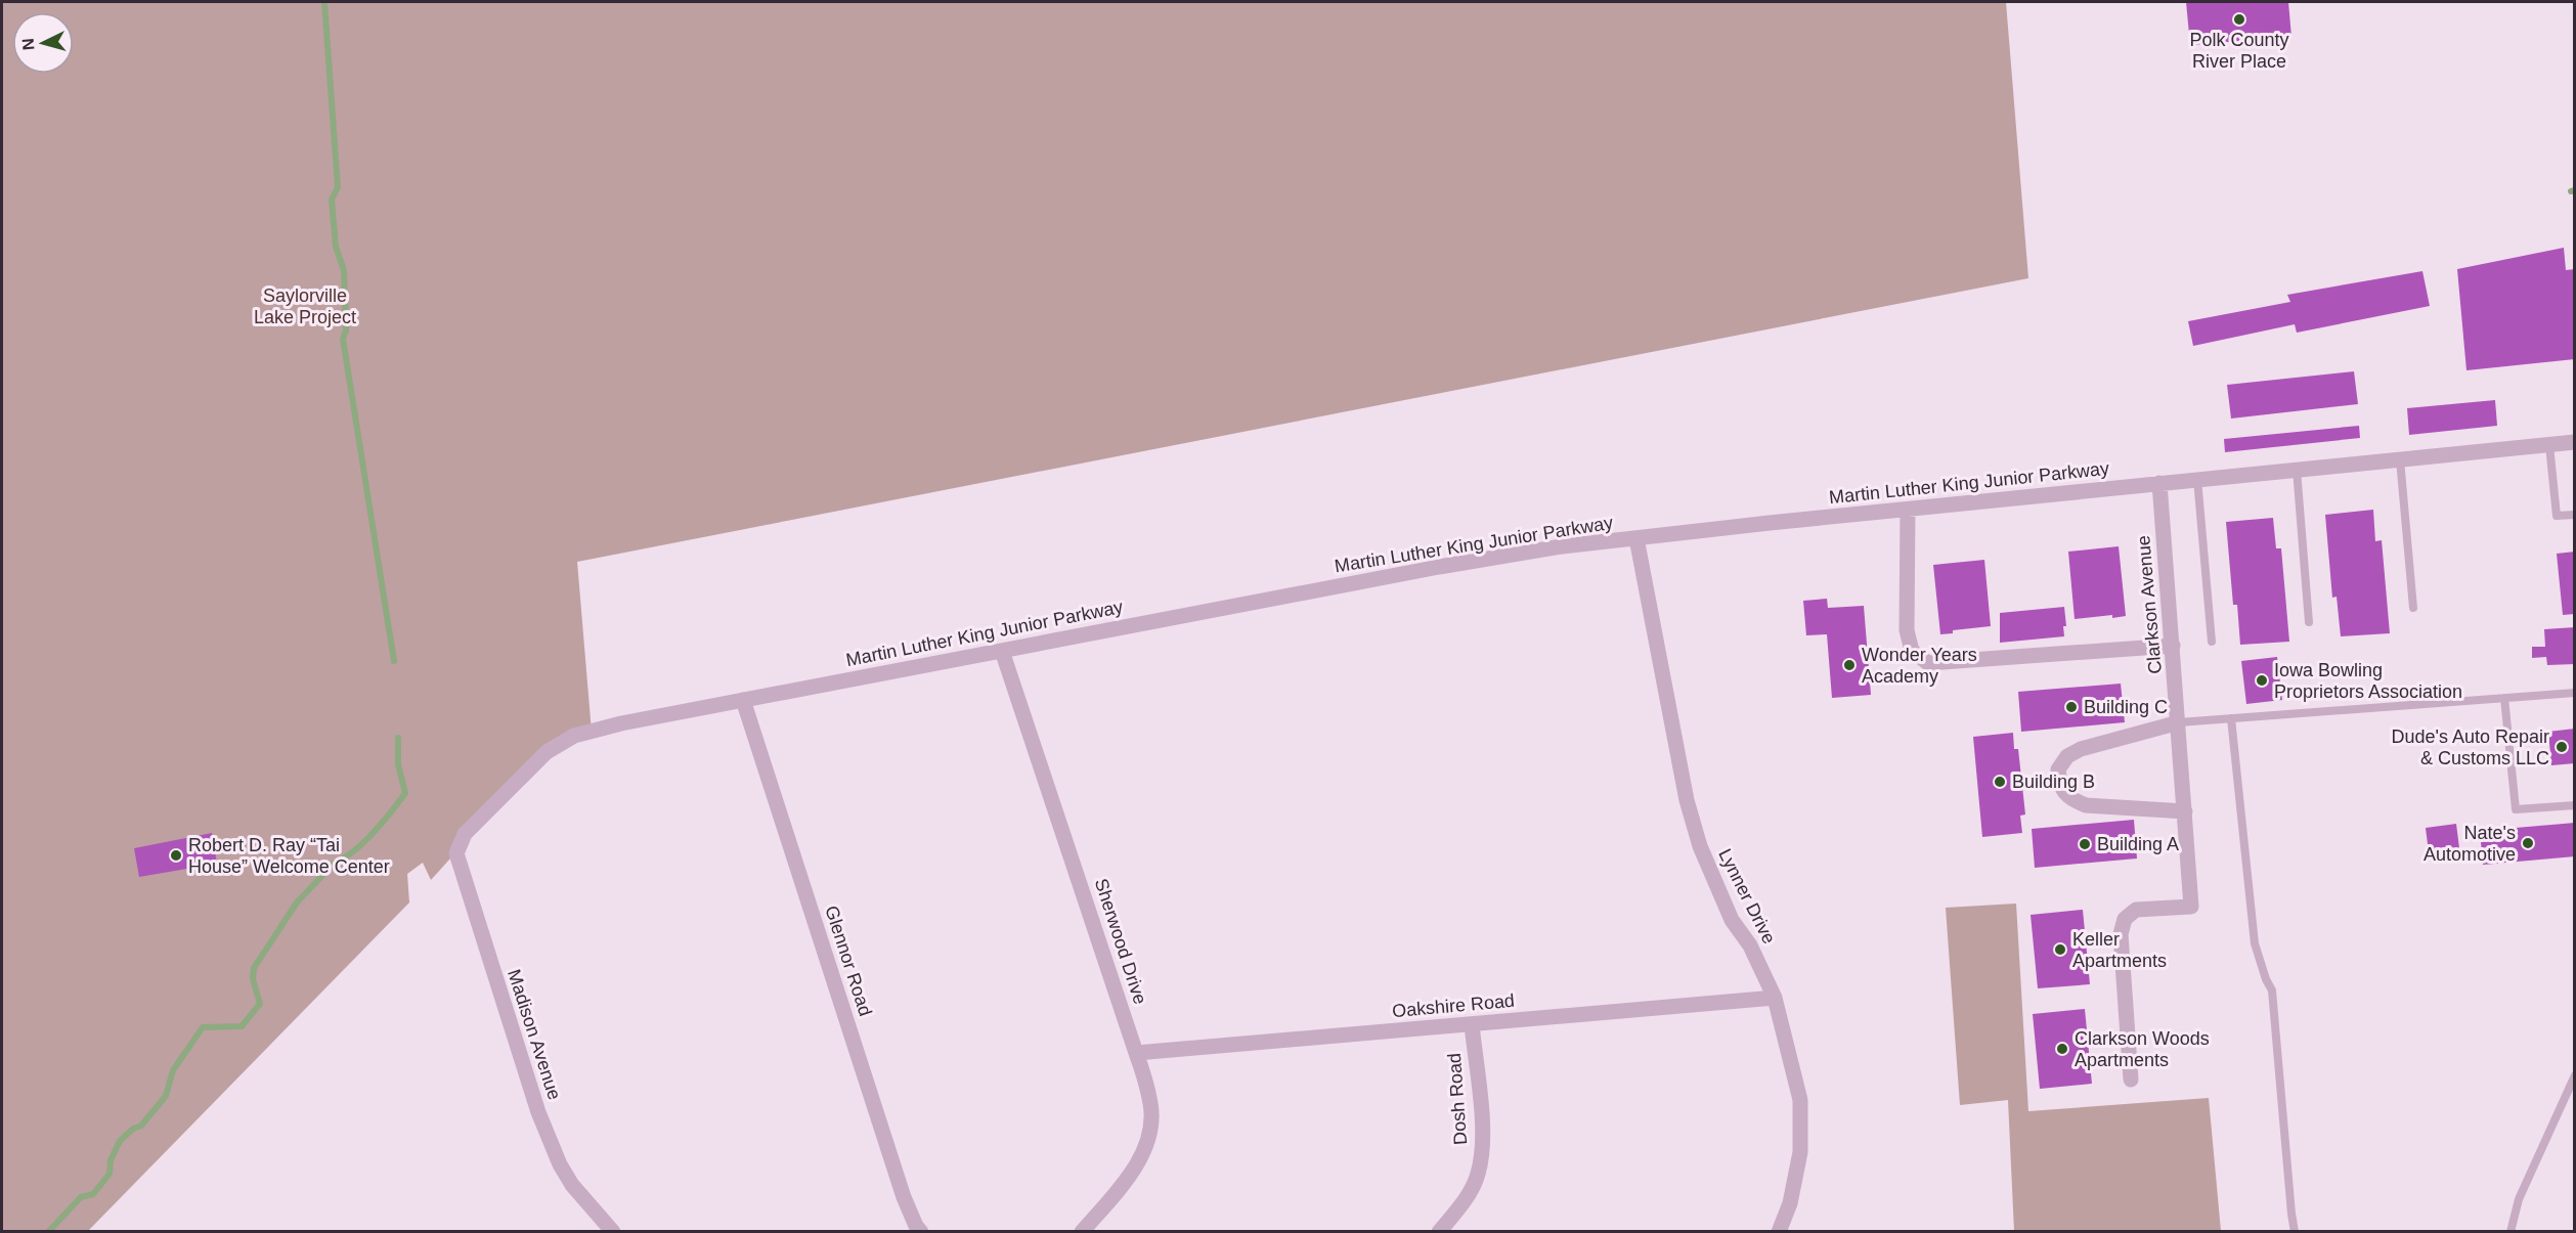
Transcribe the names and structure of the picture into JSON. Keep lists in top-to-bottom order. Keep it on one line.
{"streets":{"street":["Martin Luther King Junior Parkway","Clarkson Avenue","Lynner Drive","Sherwood Drive","Glennor Road","Oakshire Road","Madison Avenue","Dosh Road"]},"crossings":[["Martin Luther King Junior Parkway","Clarkson Avenue"],["Martin Luther King Junior Parkway","Lynner Drive"],["Martin Luther King Junior Parkway","Sherwood Drive"],["Martin Luther King Junior Parkway","Glennor Road"],["Martin Luther King Junior Parkway","Madison Avenue"],["Lynner Drive","Oakshire Road"],["Sherwood Drive","Oakshire Road"],["Oakshire Road","Dosh Road"]],"parks":["Saylorville Lake Project"],"places":["Polk County River Place","Wonder Years Academy","Iowa Bowling Proprietors Association","Building C","Dude's Auto Repair & Customs LLC","Building B","Nate's Automotive","Building A","Robert D. Ray “Tai House” Welcome Center","Keller Apartments","Clarkson Woods Apartments"],"north":"left"}
